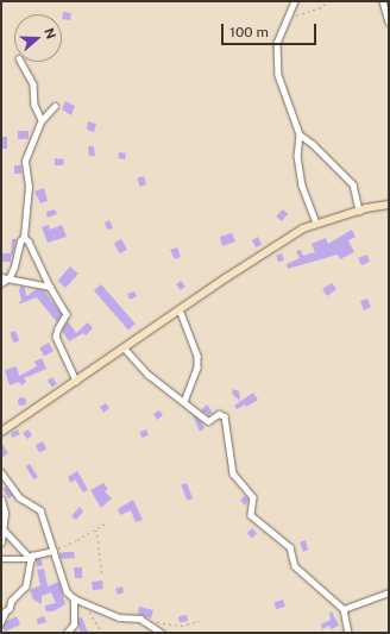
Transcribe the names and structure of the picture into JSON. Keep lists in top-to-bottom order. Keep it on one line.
{"scale_bar":"100 m","north":"right"}
